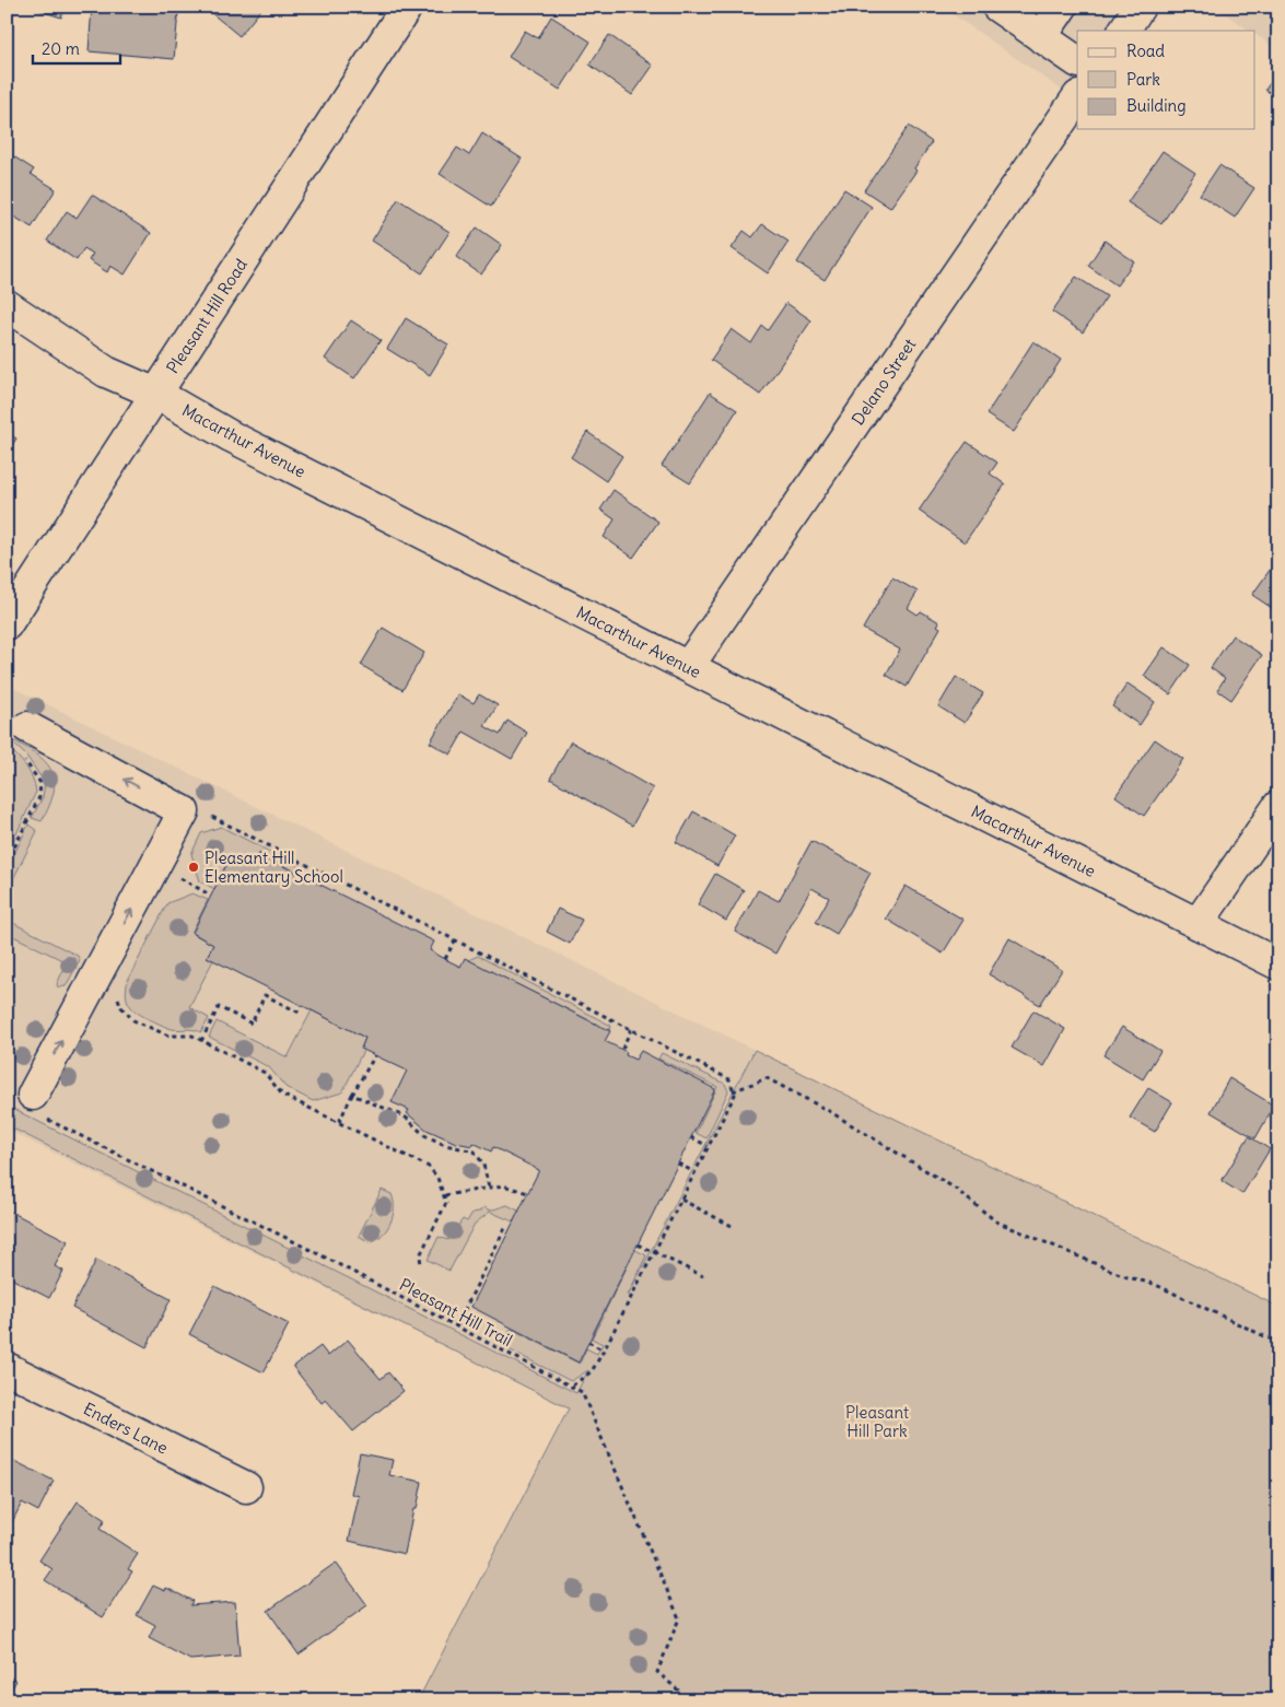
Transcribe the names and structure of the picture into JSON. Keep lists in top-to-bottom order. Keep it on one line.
{"streets":{"street":["Pleasant Hill Road","Delano Street","Macarthur Avenue","Enders Lane"],"path":["Pleasant Hill Trail"]},"crossings":[["Pleasant Hill Road","Macarthur Avenue"],["Delano Street","Macarthur Avenue"]],"parks":["Pleasant Hill Park"],"places":["Pleasant Hill Elementary School"],"legend":["Road","Park","Building"],"scale_bar":"20 m"}
